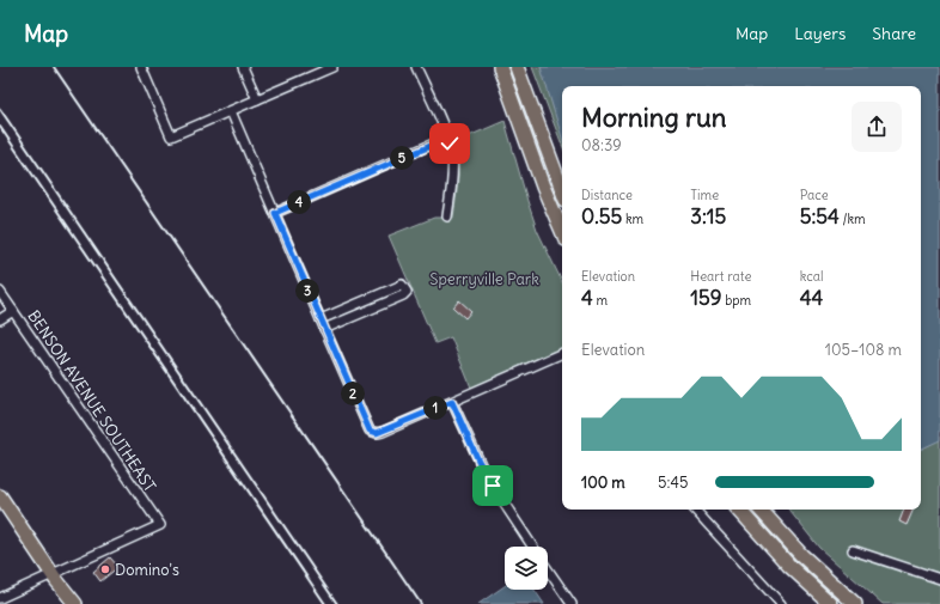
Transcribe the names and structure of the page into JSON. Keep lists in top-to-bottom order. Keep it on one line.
{"streets":{"street":["BENSON AVENUE SOUTHEAST"]},"parks":["Sperryville Park"],"places":["Domino's"],"page":{"header":"Map","nav":["Map","Layers","Share"],"heading":["Morning run","08:39"],"pins":["5","4","3","2","1"],"stats":[["Distance","0.55 km"],["Time","3:15"],["Pace","5:54 /km"],["Elevation","4 m"],["Heart rate","159 bpm"],["kcal","44"]],"chart":["Elevation","105–108 m"],"list":[{"name":"100 m","note":"5:45"}]}}
